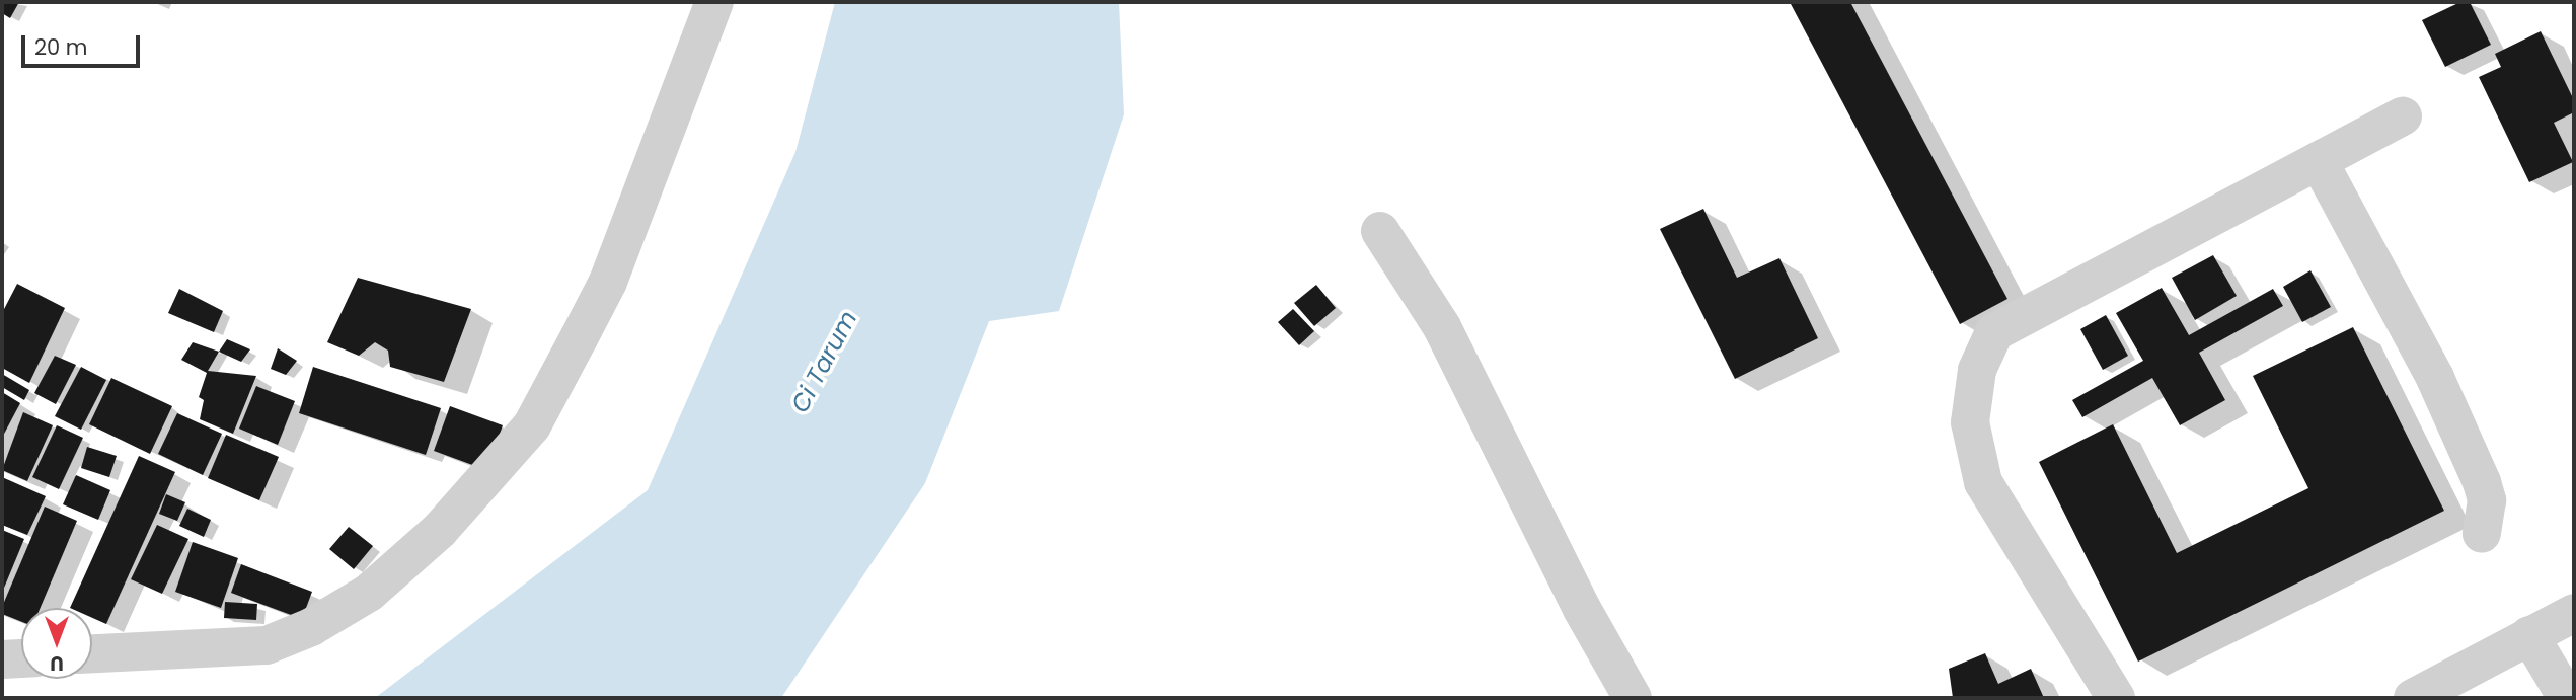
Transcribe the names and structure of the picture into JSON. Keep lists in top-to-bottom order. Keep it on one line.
{"water":["Ci Tarum"],"scale_bar":"20 m","north":"bottom"}
